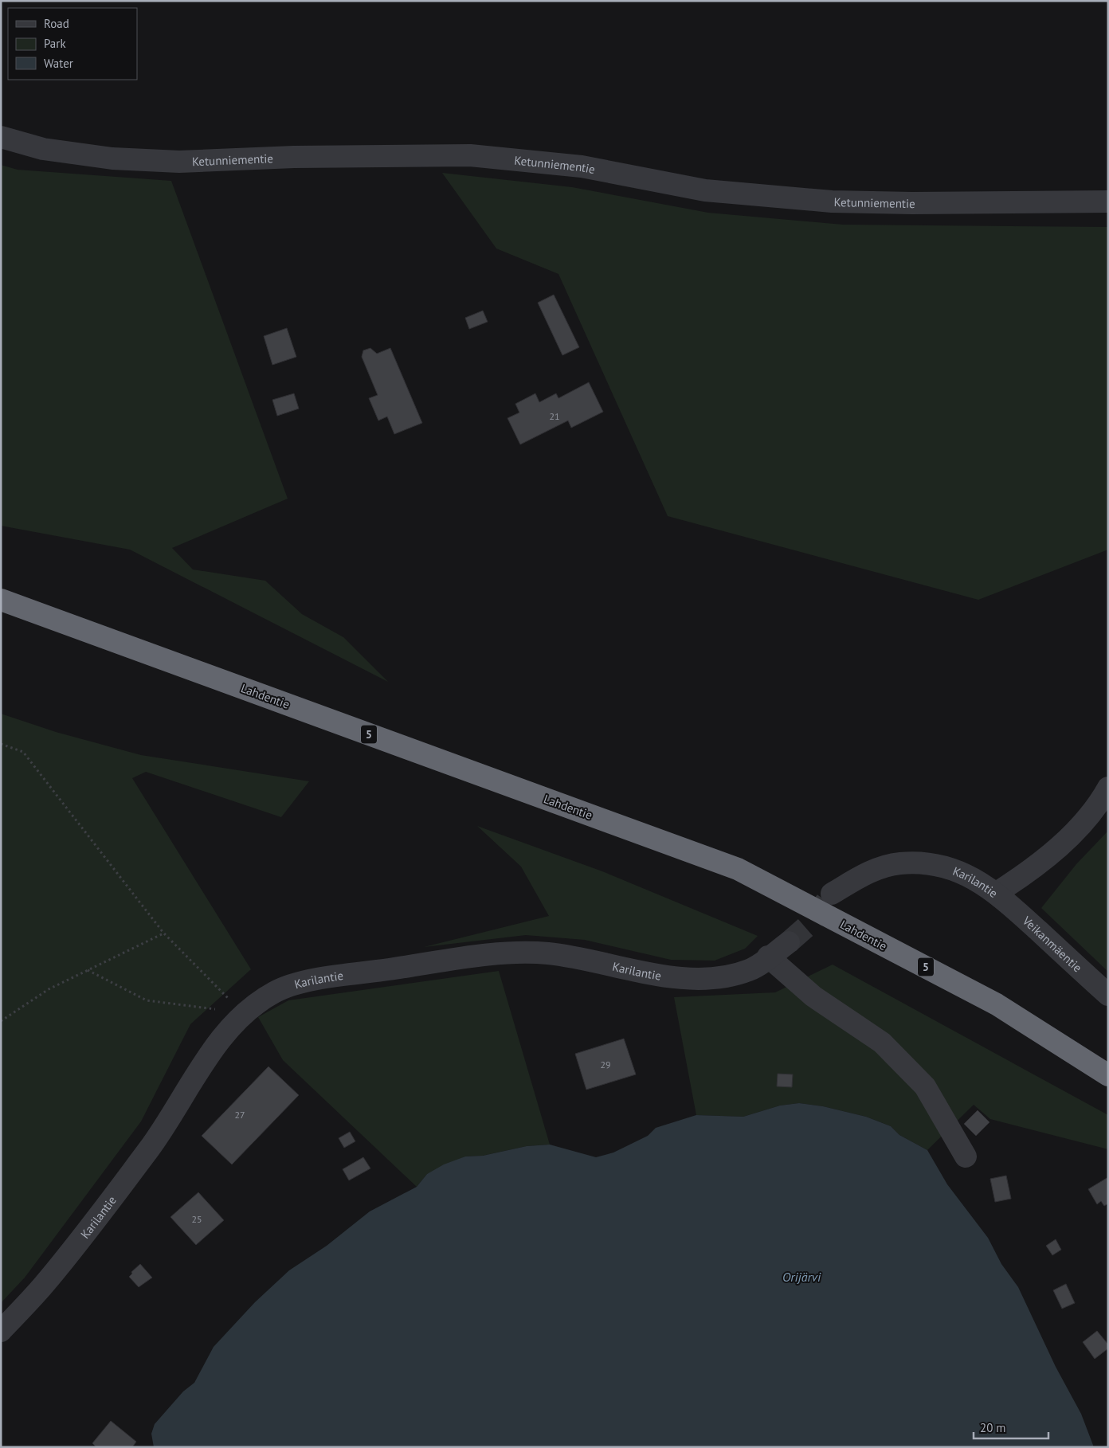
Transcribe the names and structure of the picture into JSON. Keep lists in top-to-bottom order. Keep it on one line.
{"streets":{"highway":["Lahdentie","5"],"street":["Ketunniementie","Karilantie","Veikanmäentie"]},"crossings":[["Karilantie","Veikanmäentie"]],"water":["Orijärvi"],"house_numbers":["21","29","27","25"],"legend":["Road","Park","Water"],"scale_bar":"20 m"}
